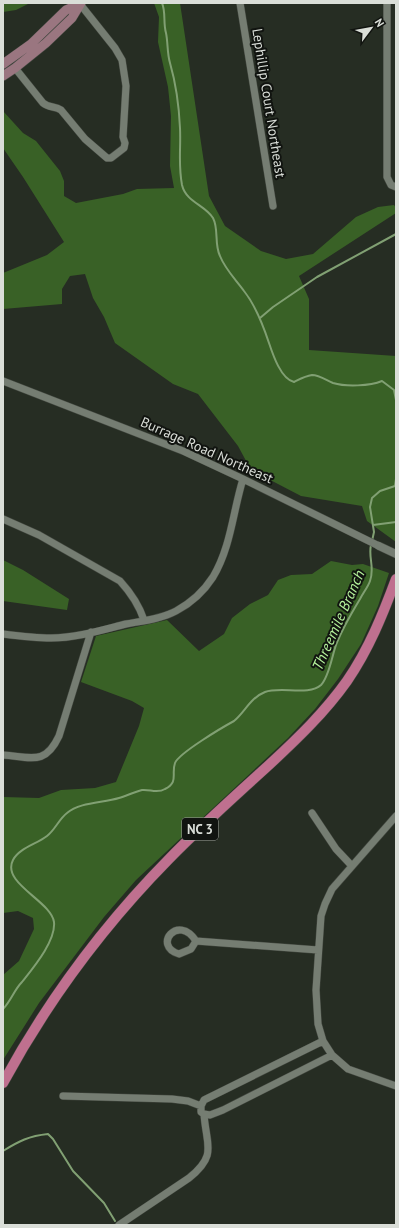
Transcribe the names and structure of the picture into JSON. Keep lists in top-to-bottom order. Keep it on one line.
{"streets":{"main road":["NC 3"],"street":["Lephillip Court Northeast","Burrage Road Northeast"]},"water":["Threemile Branch"],"north":"top right"}
